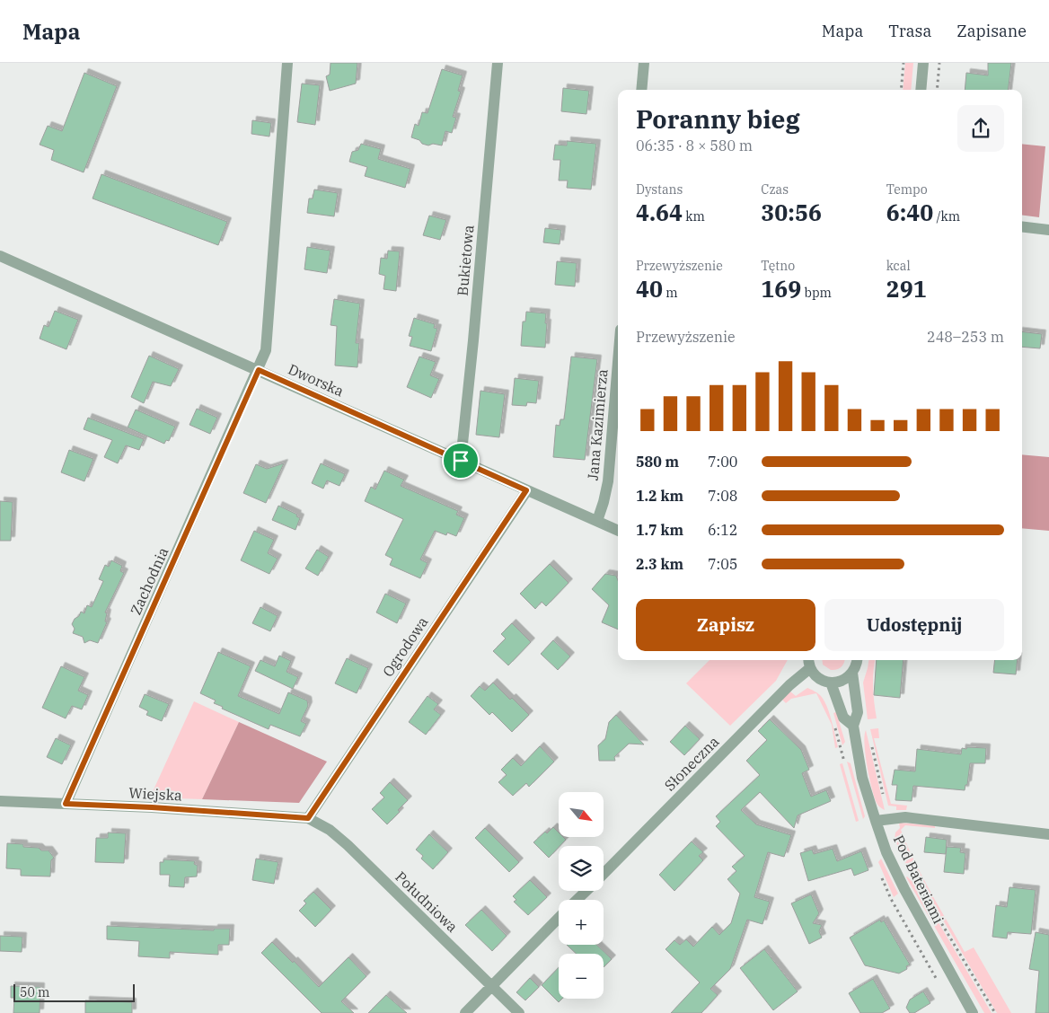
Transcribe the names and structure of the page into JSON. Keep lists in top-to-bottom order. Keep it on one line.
{"streets":{"street":["Bukietowa","Dworska","Jana Kazimierza","Zachodnia","Ogrodowa","Słoneczna","Wiejska","Pod Bateriami","Południowa"]},"crossings":[["Bukietowa","Dworska"],["Dworska","Jana Kazimierza"],["Dworska","Zachodnia"],["Dworska","Ogrodowa"],["Zachodnia","Wiejska"],["Ogrodowa","Wiejska"],["Ogrodowa","Południowa"],["Wiejska","Południowa"]],"scale_bar":"50 m","north":"bottom right","page":{"header":"Mapa","nav":["Mapa","Trasa","Zapisane"],"heading":["Poranny bieg","06:35 · 8 × 580 m"],"stats":[["Dystans","4.64 km"],["Czas","30:56"],["Tempo","6:40 /km"],["Przewyższenie","40 m"],["Tętno","169 bpm"],["kcal","291"]],"chart":["Przewyższenie","248–253 m"],"list":[{"name":"580 m","note":"7:00"},{"name":"1.2 km","note":"7:08"},{"name":"1.7 km","note":"6:12"},{"name":"2.3 km","note":"7:05"}],"buttons":["Zapisz","Udostępnij"],"map_buttons":["+","−"],"scale":"50 m"}}
